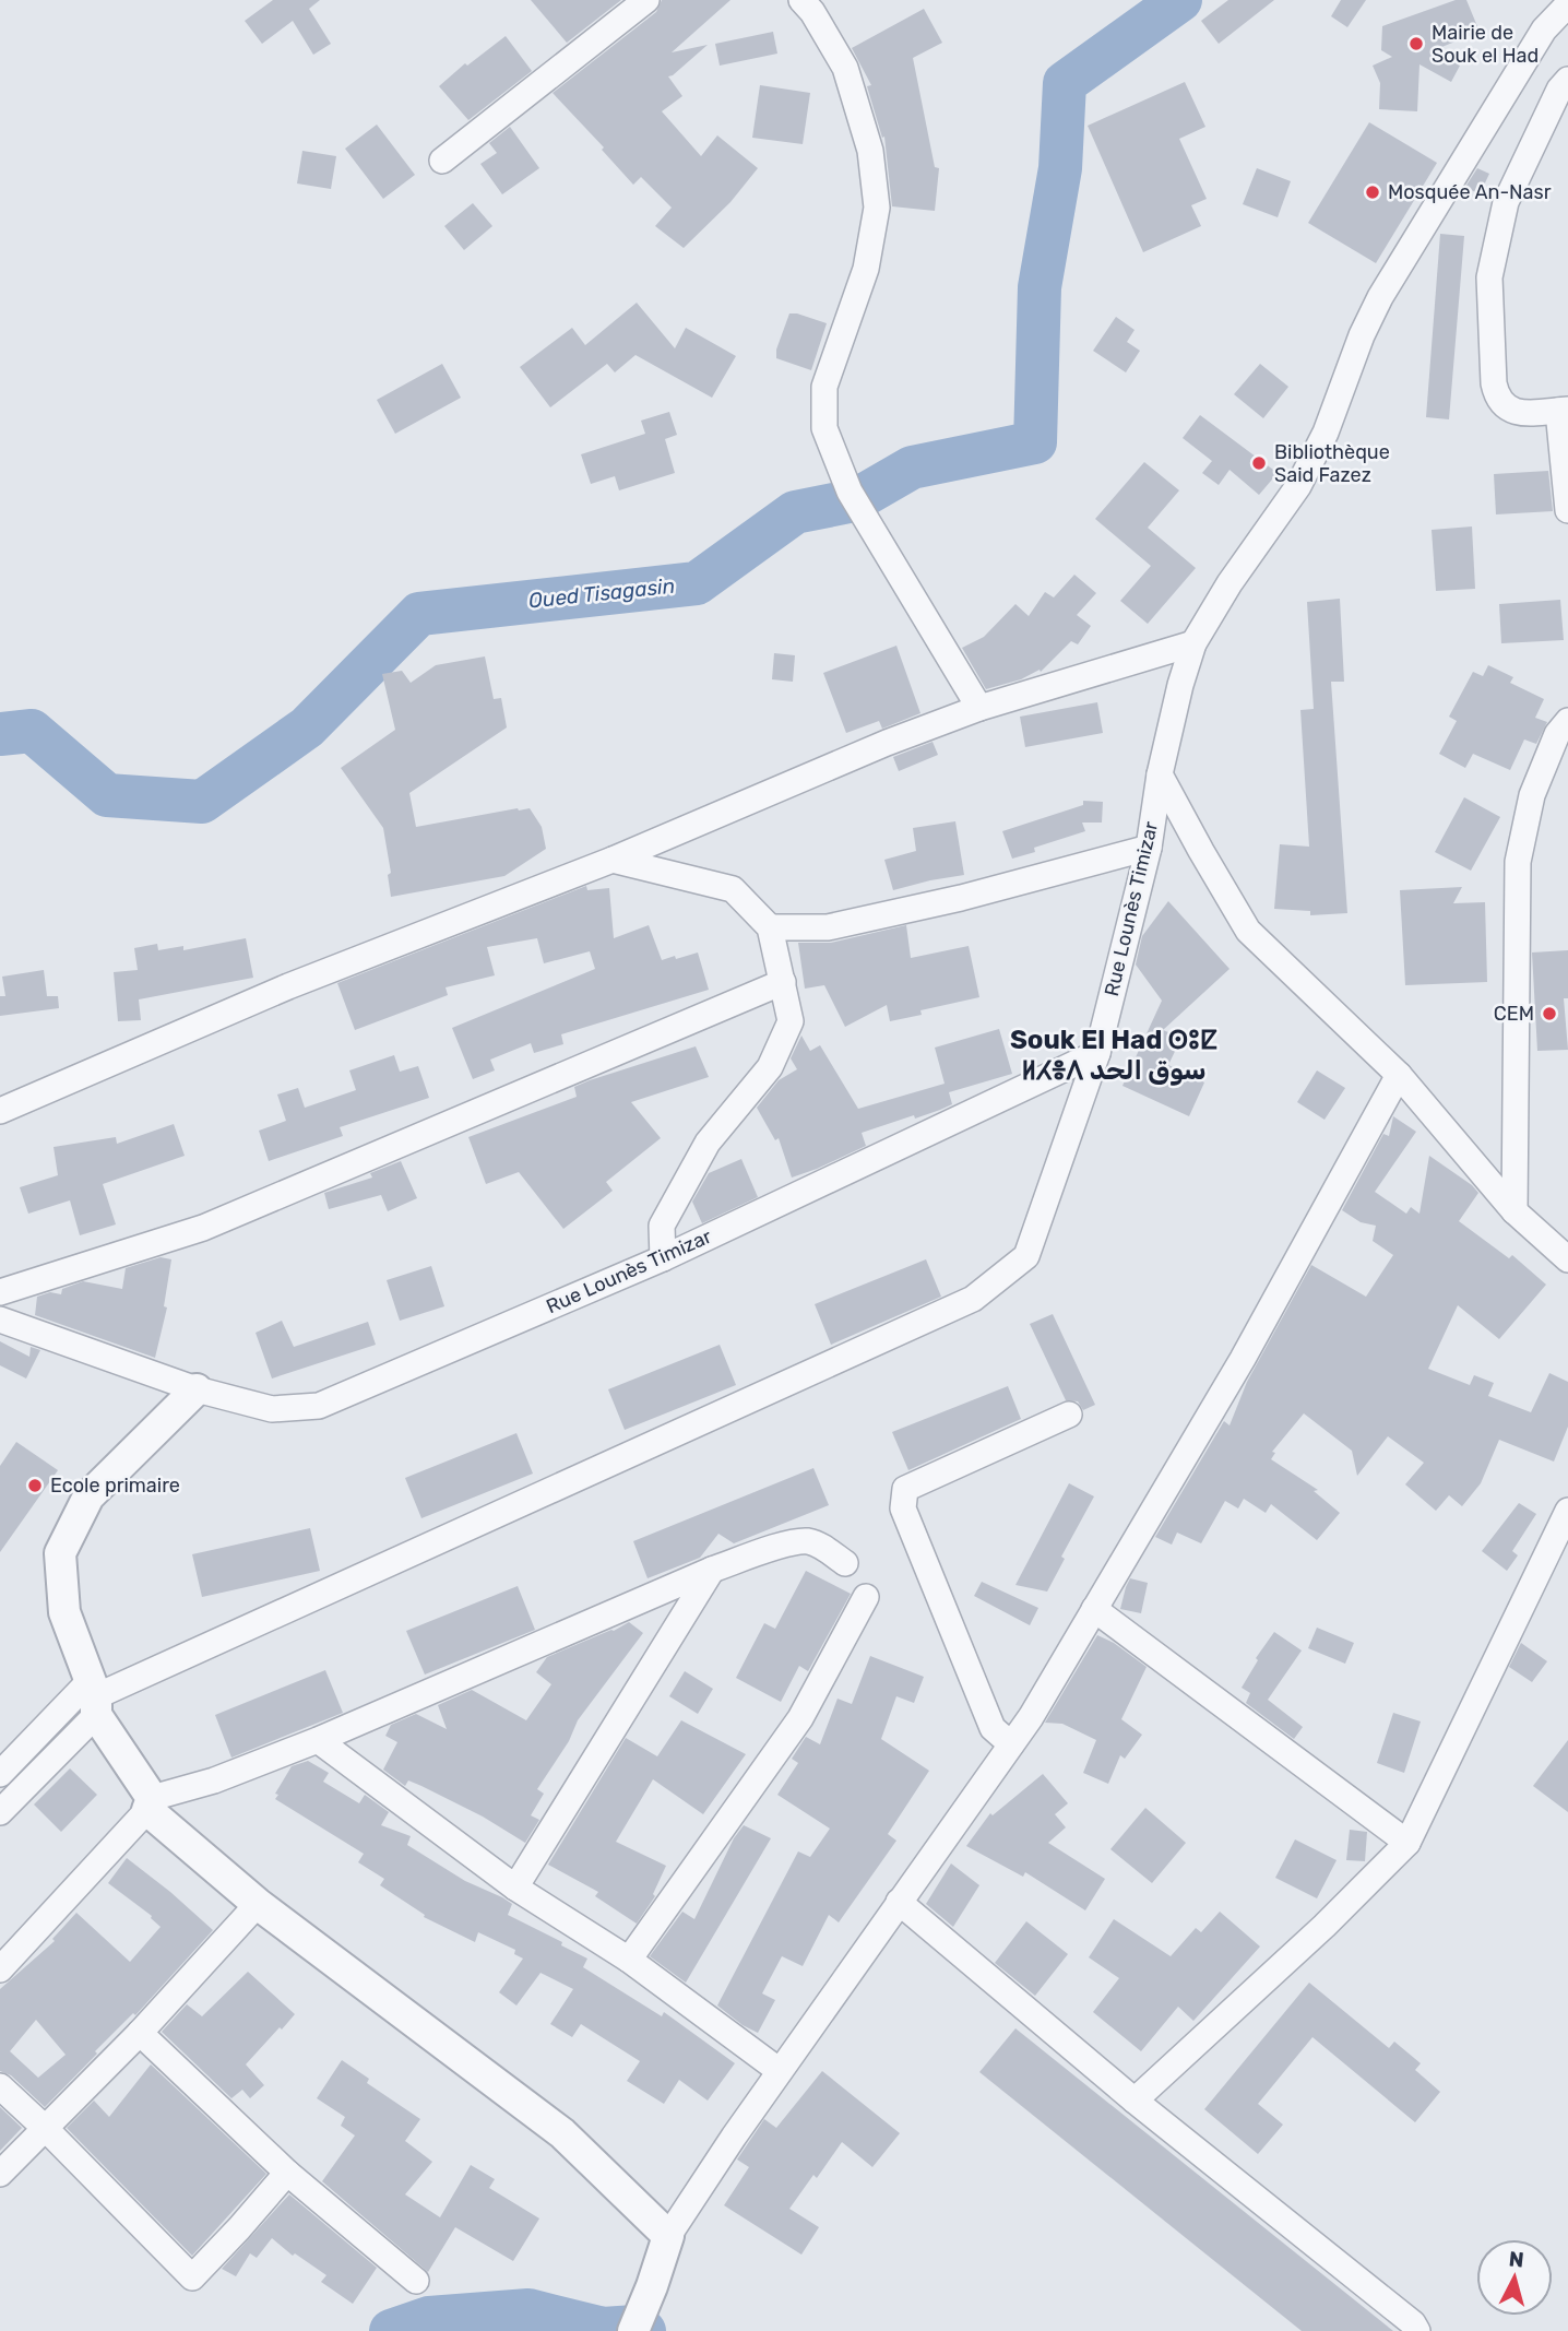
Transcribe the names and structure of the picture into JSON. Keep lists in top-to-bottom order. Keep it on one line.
{"streets":{"street":["Rue Lounès Timizar"]},"districts":["Souk El Had ⵙⵓⵇ ⵍⵃⴻⴷ سوق الحد"],"water":["Oued Tisagasin"],"places":["Mairie de Souk el Had","Mosquée An-Nasr","Bibliothèque Said Fazez","CEM","Ecole primaire"],"north":"top"}
